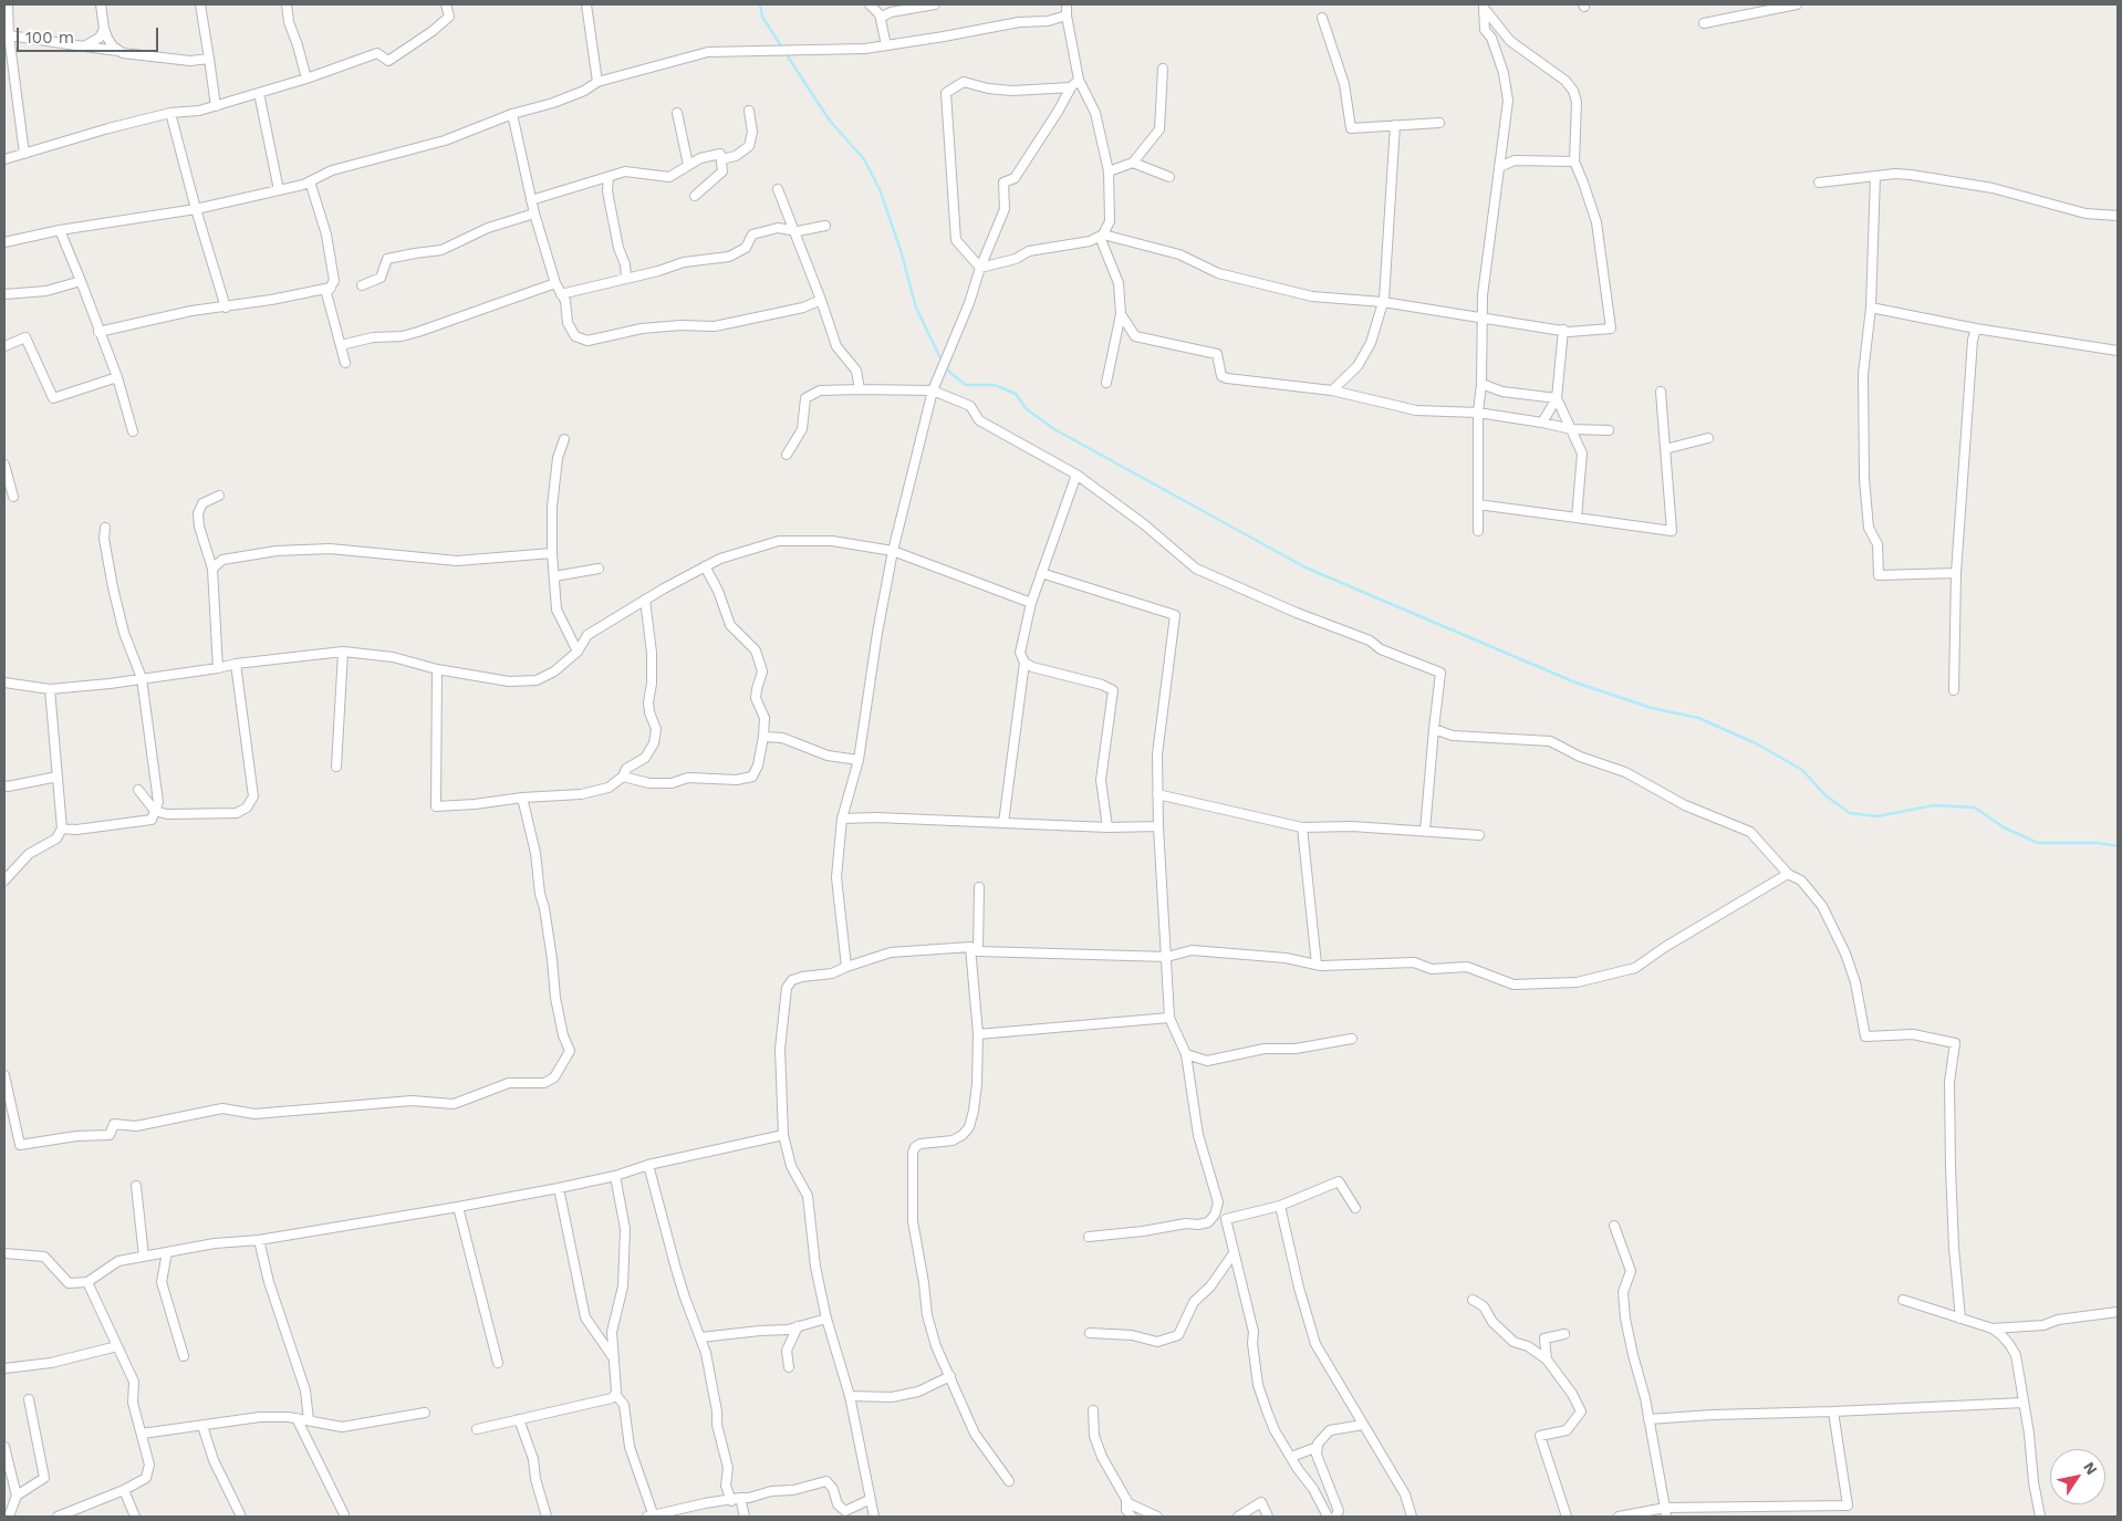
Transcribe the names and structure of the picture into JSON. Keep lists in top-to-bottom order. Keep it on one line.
{"scale_bar":"100 m","north":"top right"}
